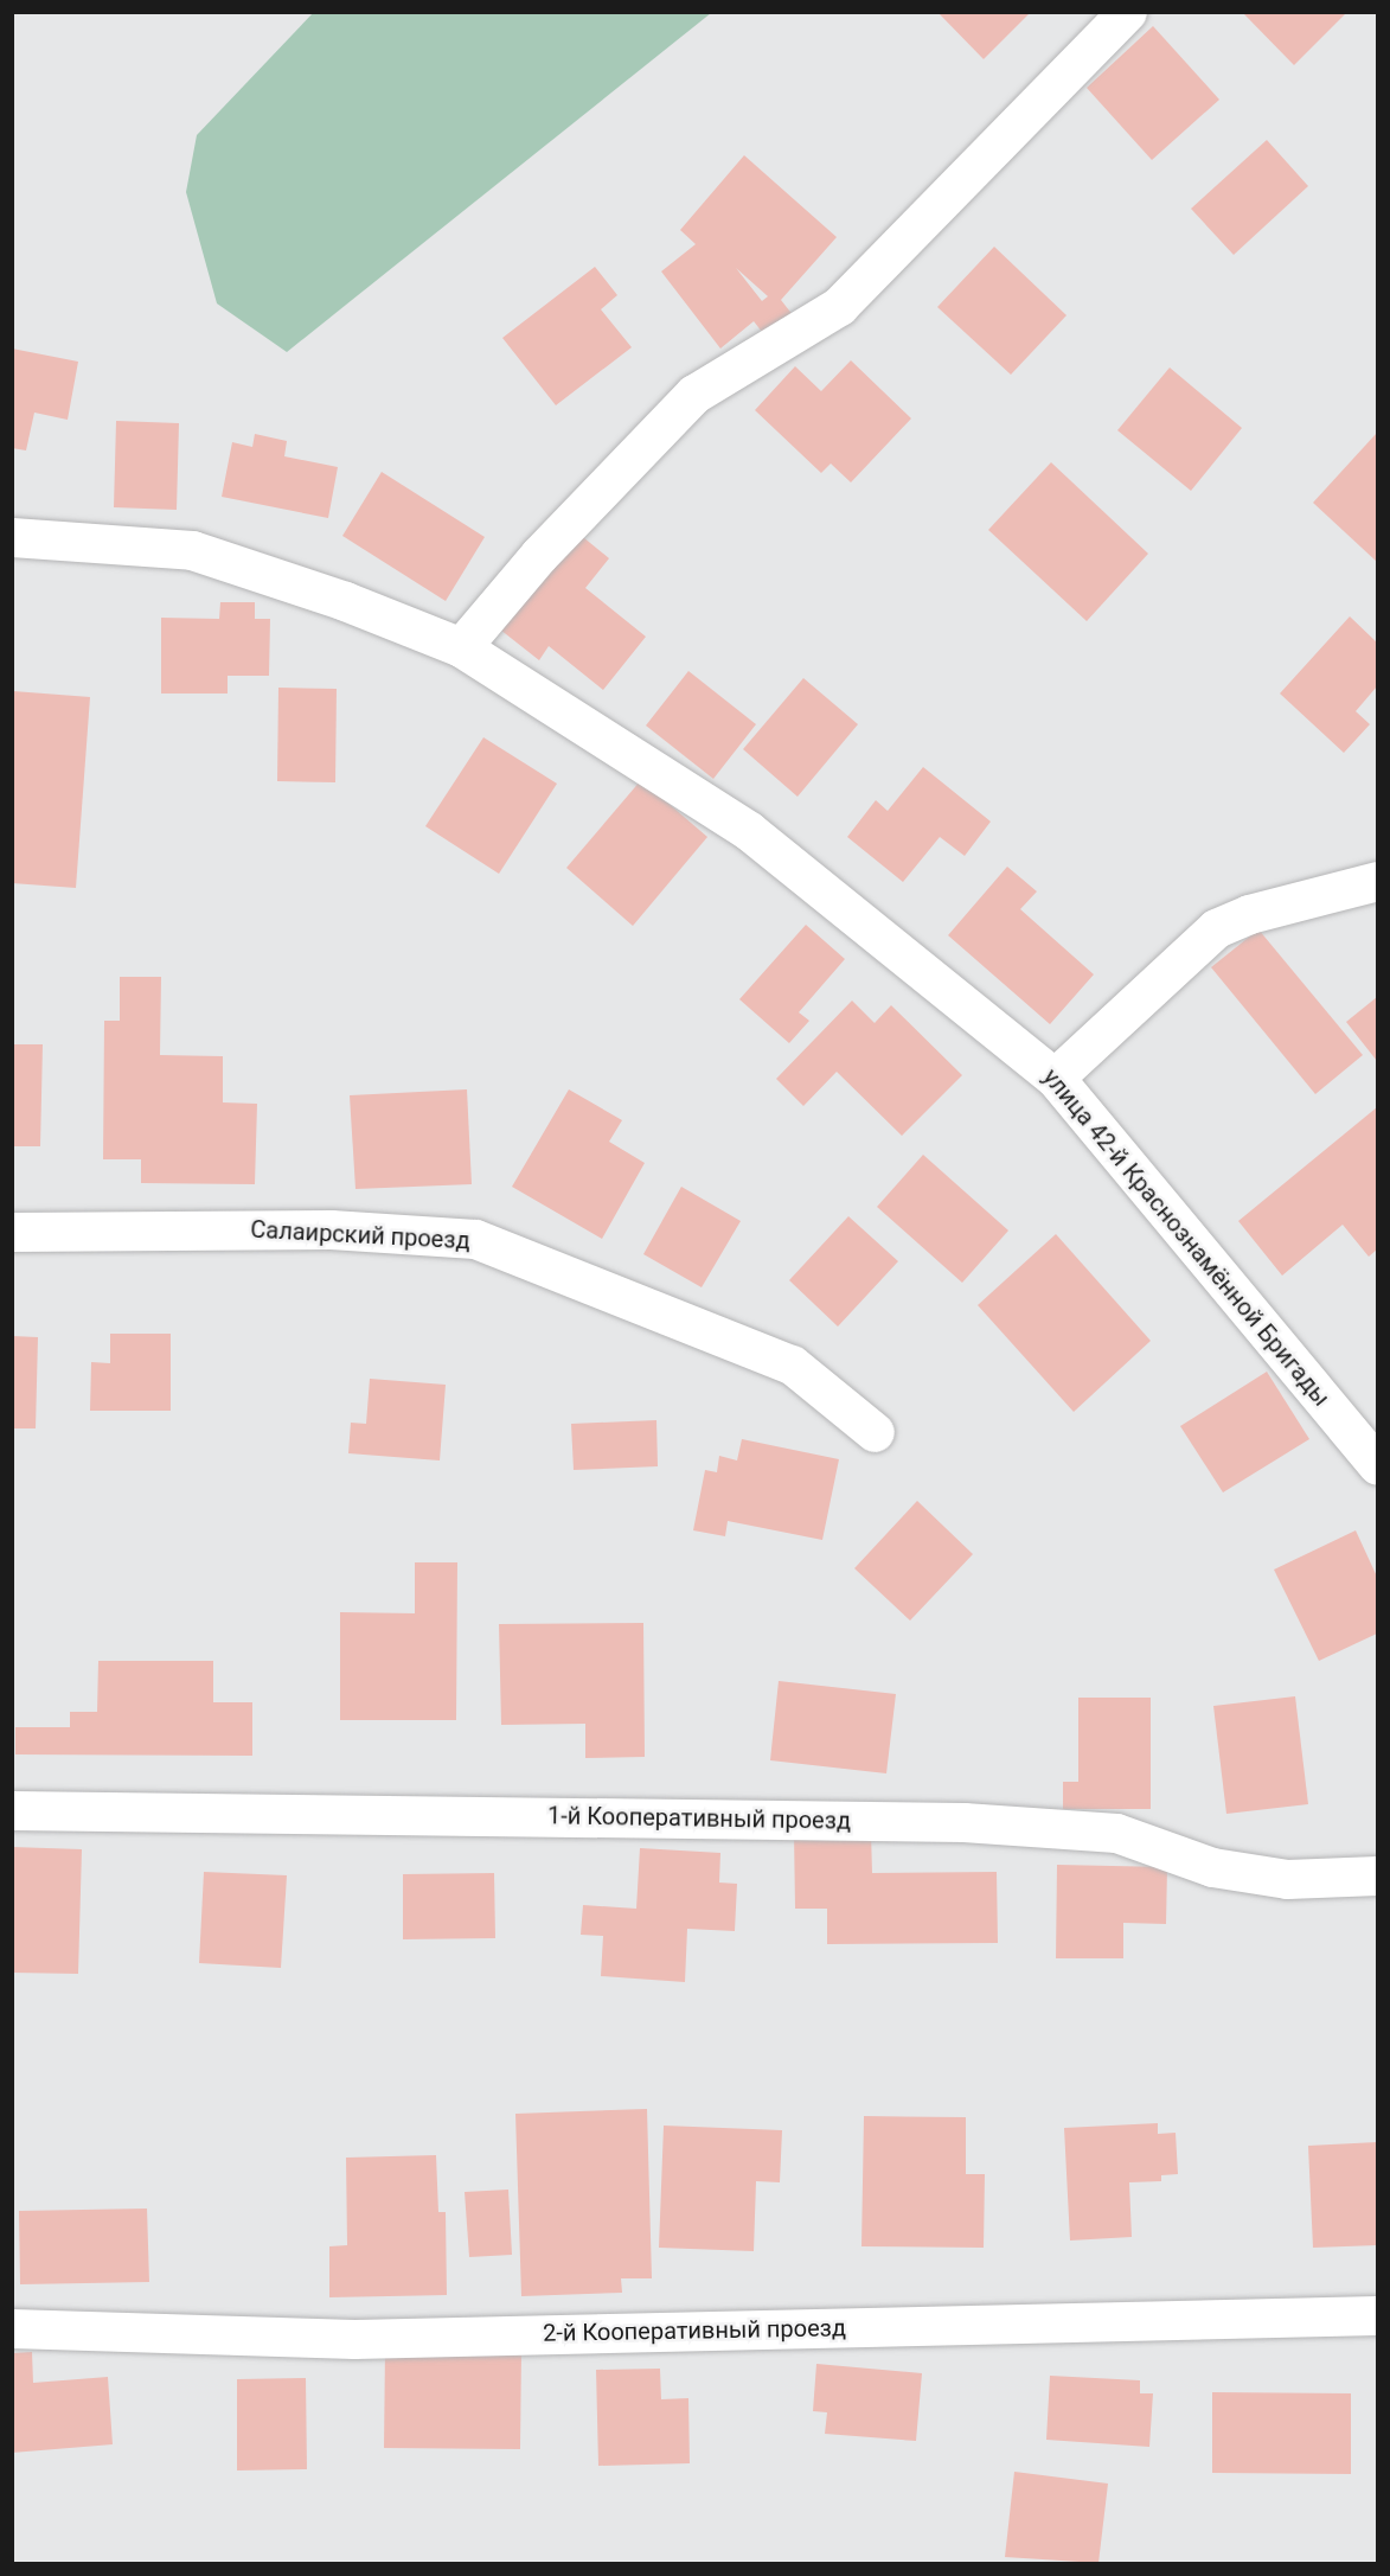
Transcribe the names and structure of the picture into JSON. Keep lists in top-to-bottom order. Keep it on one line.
{"streets":{"street":["Салаирский проезд","улица 42-й Краснознамённой Бригады","1-й Кооперативный проезд","2-й Кооперативный проезд"]}}
